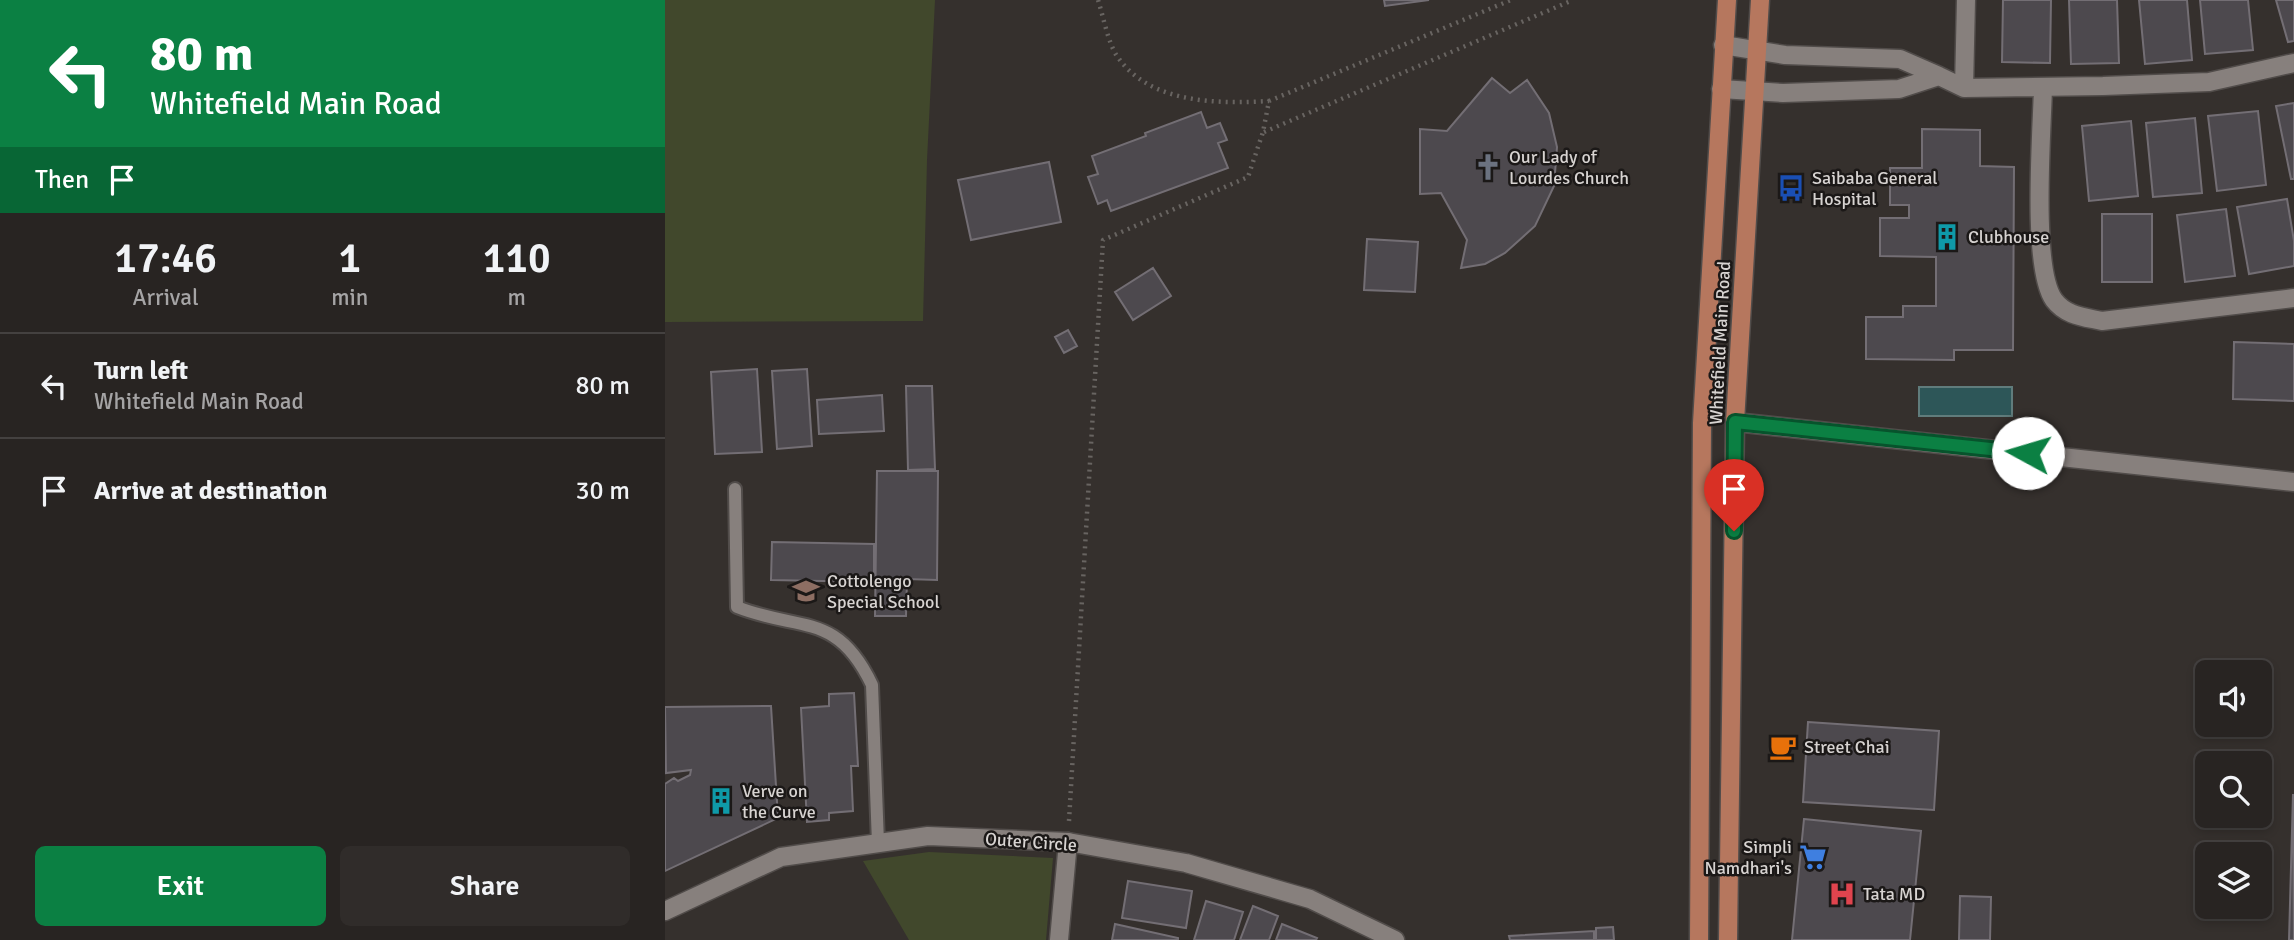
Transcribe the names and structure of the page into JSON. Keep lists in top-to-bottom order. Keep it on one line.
{"streets":{"main road":["Whitefield Main Road"],"street":["Outer Circle"]},"places":{"church":["Our Lady of Lourdes Church"],"bus stop":["Saibaba General Hospital"],"building":["Clubhouse","Verve on the Curve"],"school or university":["Cottolengo Special School"],"cafe":["Street Chai"],"supermarket":["Simpli Namdhari's"],"hospital":["Tata MD"]},"page":{"turn":["80 m","Whitefield Main Road"],"then":"Then","eta":["17:46","Arrival","1","min","110","m"],"list":[{"name":"Turn left","note":"Whitefield Main Road","value":"80 m"},{"name":"Arrive at destination","value":"30 m"}],"buttons":["Exit","Share"]}}
